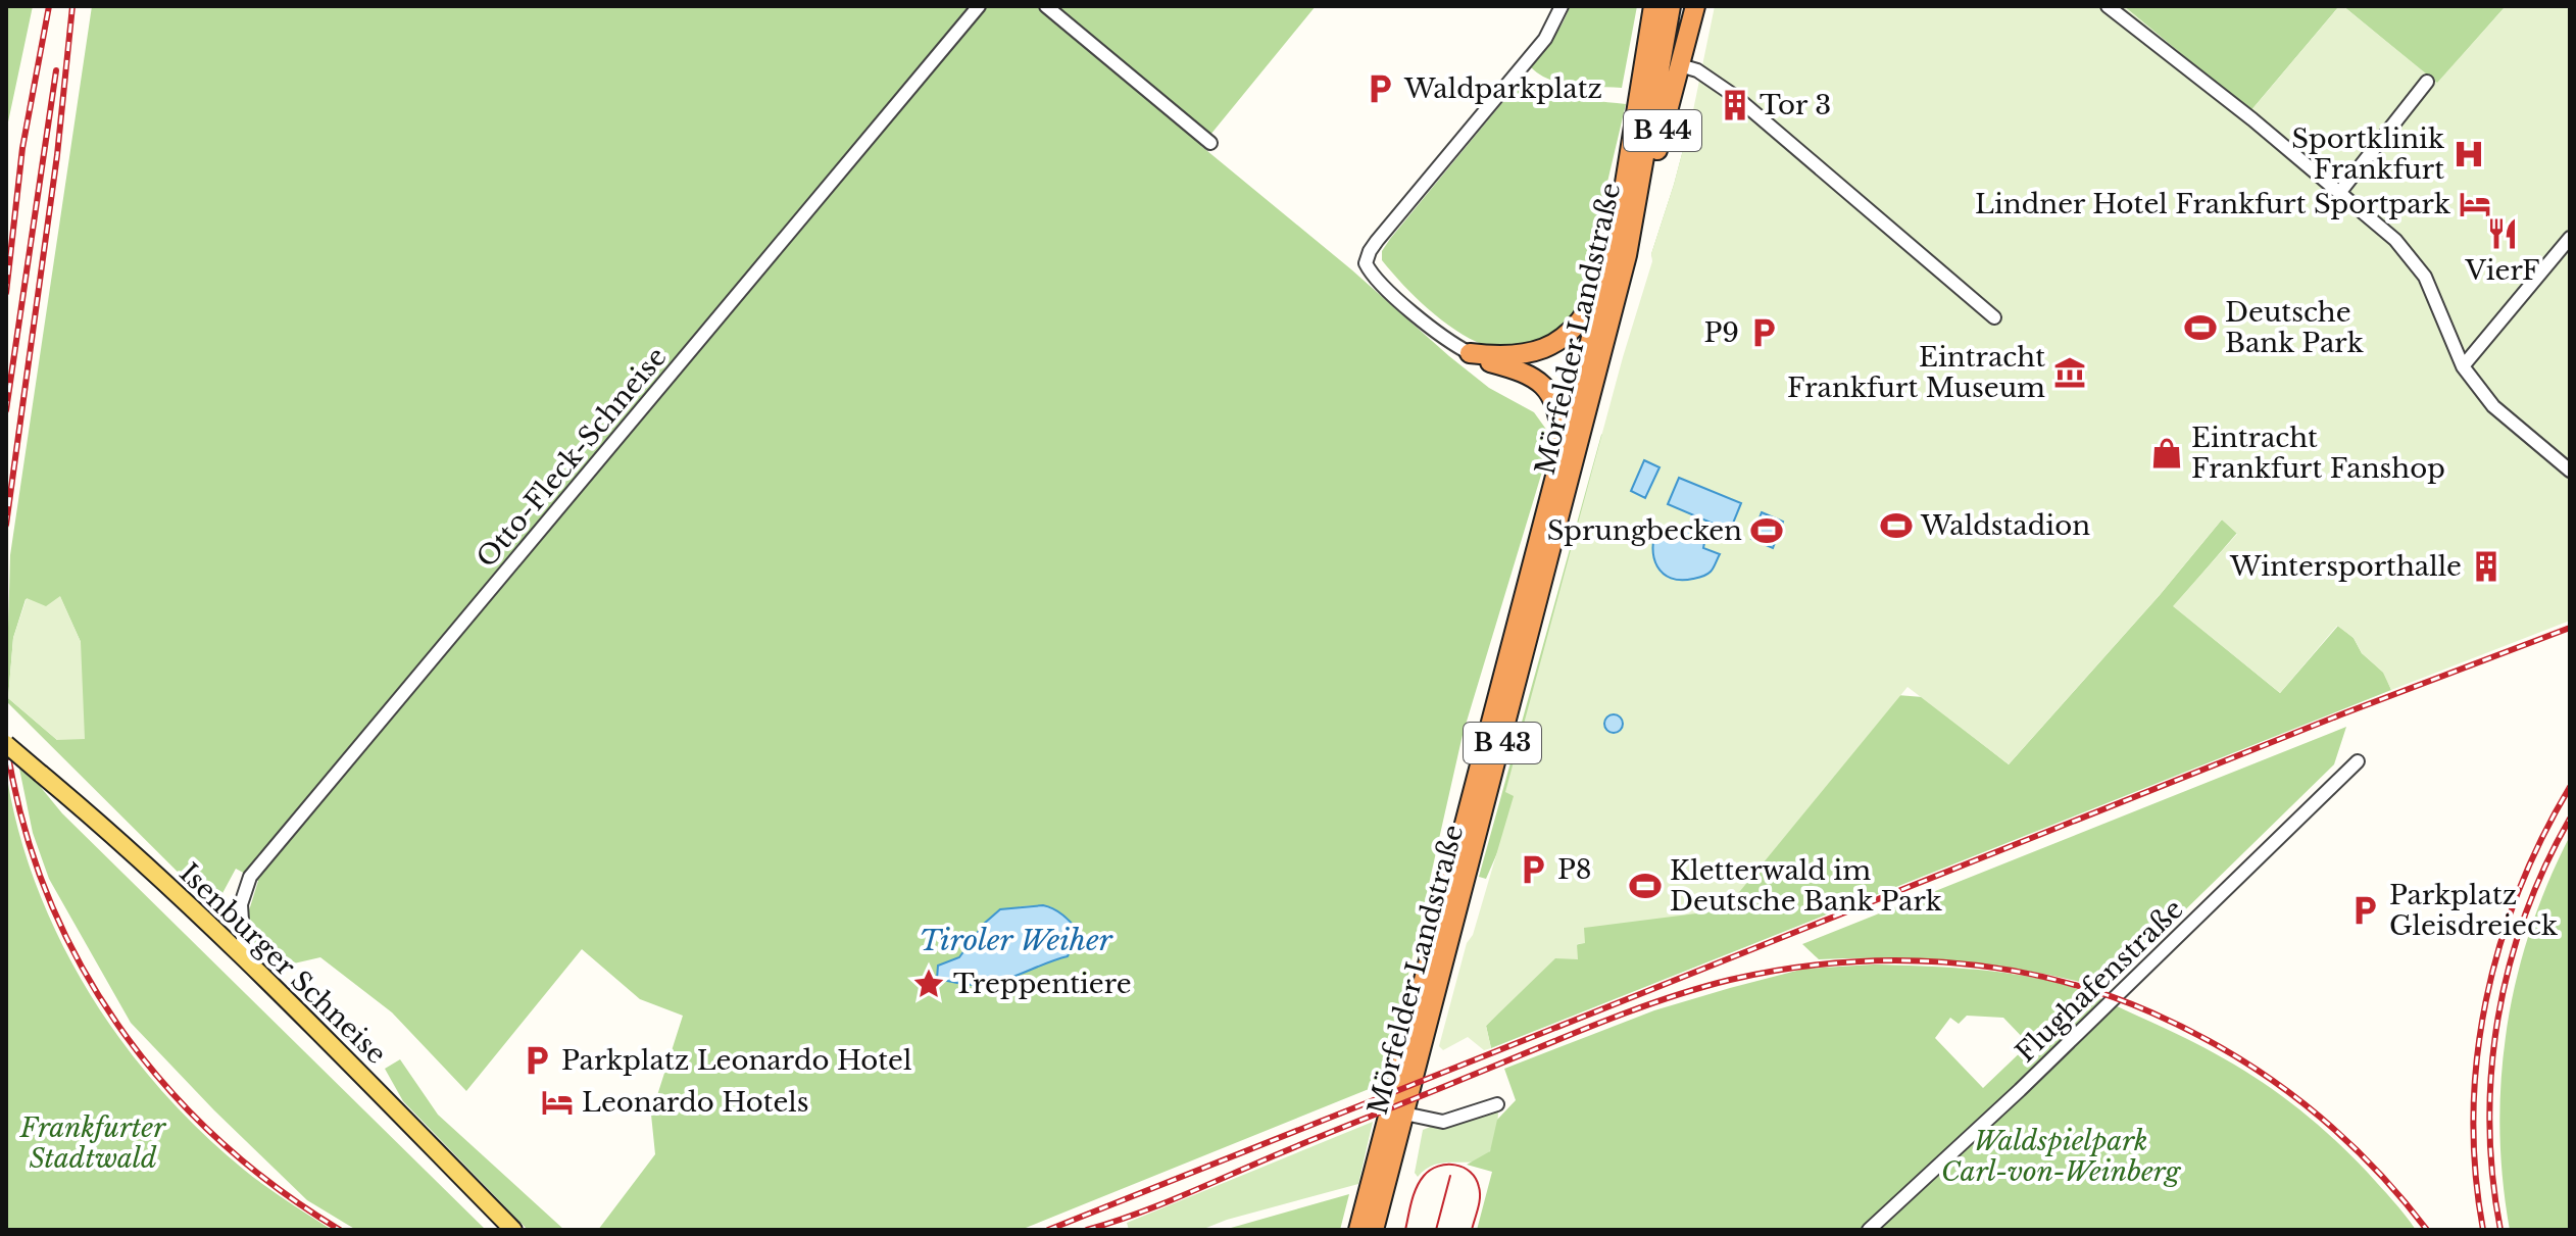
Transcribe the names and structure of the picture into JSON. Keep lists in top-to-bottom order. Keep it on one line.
{"streets":{"highway":["B 44","Mörfelder Landstraße","B 43"],"main road":["Isenburger Schneise"],"street":["Otto-Fleck-Schneise","Flughafenstraße"]},"crossings":[["B 44","Mörfelder Landstraße"],["Otto-Fleck-Schneise","Isenburger Schneise"]],"water":["Tiroler Weiher"],"parks":["Frankfurter Stadtwald","Waldspielpark Carl-von-Weinberg"],"places":{"parking":["Waldparkplatz","P9","P8","Parkplatz Gleisdreieck","Parkplatz Leonardo Hotel"],"building":["Tor 3","Wintersporthalle"],"hospital":["Sportklinik Frankfurt"],"hotel":["Lindner Hotel Frankfurt Sportpark","Leonardo Hotels"],"restaurant":["VierF"],"sports":["Deutsche Bank Park","Waldstadion","Sprungbecken","Kletterwald im Deutsche Bank Park"],"museum":["Eintracht Frankfurt Museum"],"shop":["Eintracht Frankfurt Fanshop"],"place":["Treppentiere"]}}
